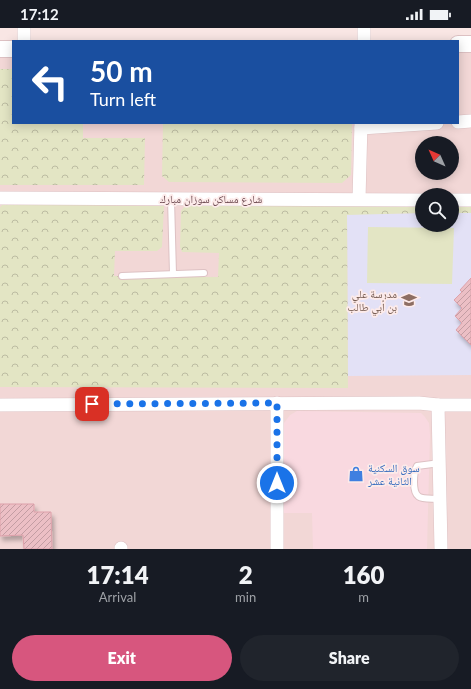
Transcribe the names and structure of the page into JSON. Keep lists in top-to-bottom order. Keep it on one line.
{"streets":{"street":["شارع مساكن سوزان مبارك"]},"places":{"school or university":["مدرسة علي بن أبي طالب"],"shop":["سوق السكنية الثانية عشر"]},"north":"top left","page":{"status":"17:12","turn":["50 m","Turn left"],"eta":["17:14","Arrival","2","min","160","m"],"buttons":["Exit","Share"]}}
